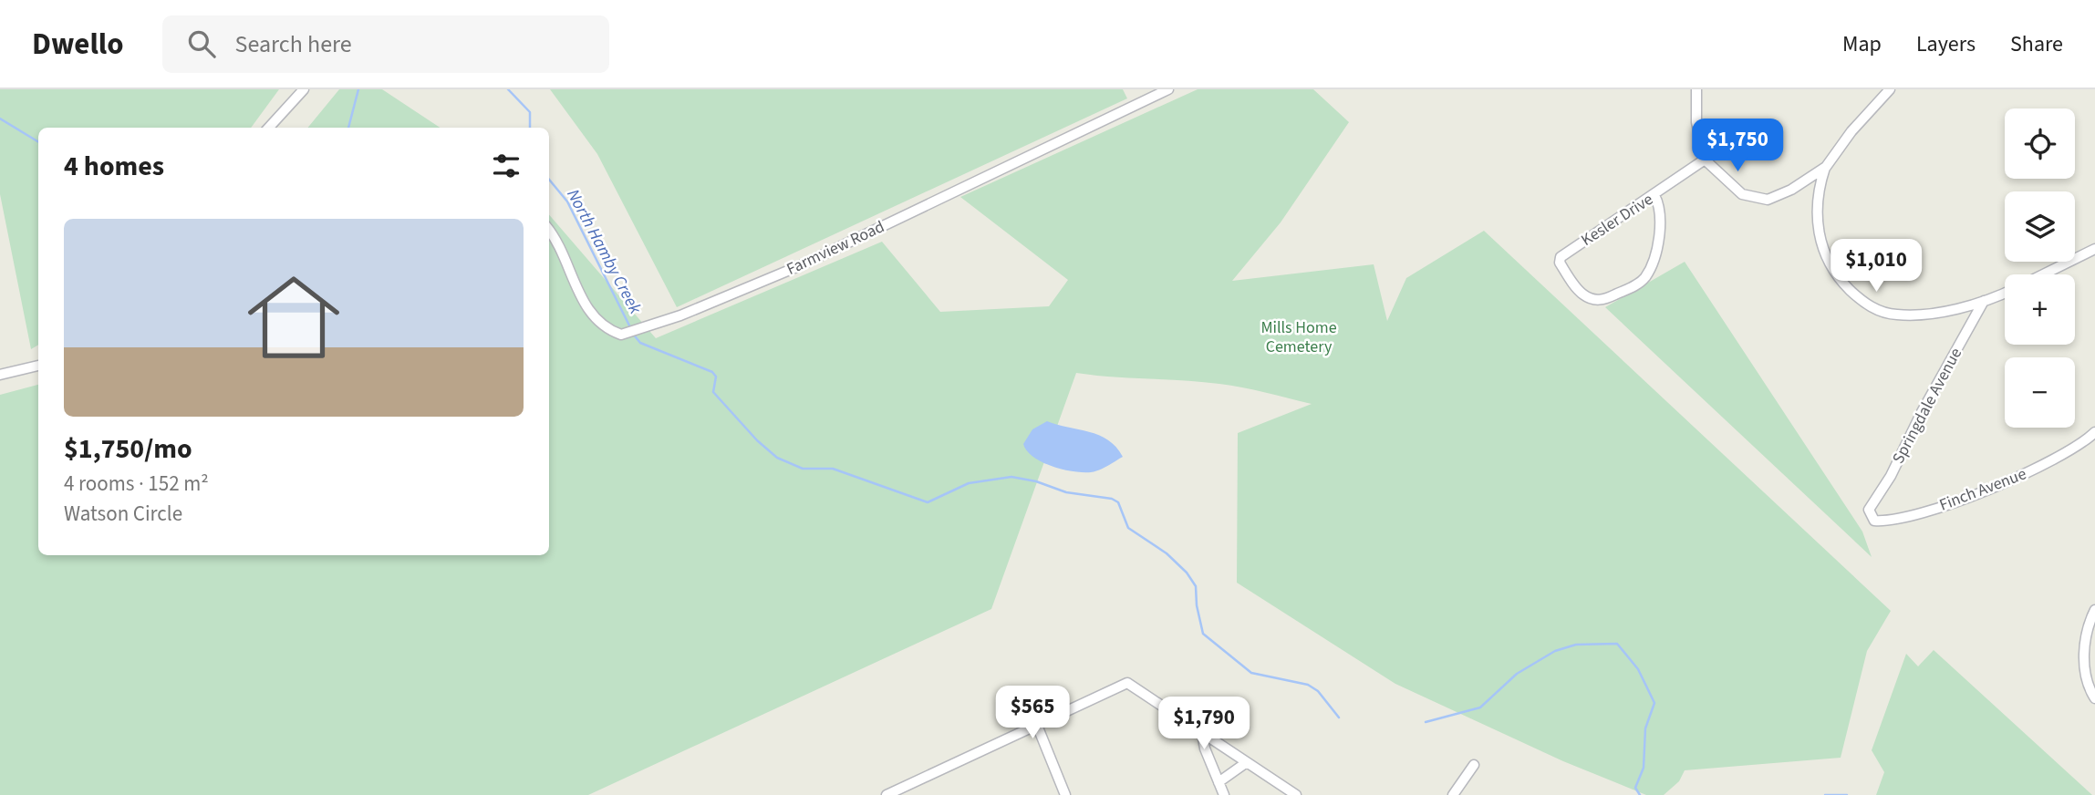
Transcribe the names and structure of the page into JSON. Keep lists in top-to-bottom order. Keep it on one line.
{"streets":{"street":["Kesler Drive","Farmview Road","Springdale Avenue","Finch Avenue"]},"crossings":[["Springdale Avenue","Finch Avenue"]],"water":["North Hamby Creek"],"parks":["Mills Home Cemetery"],"page":{"header":"Dwello","search":"Search here","nav":["Map","Layers","Share"],"map_buttons":["+","−"],"price":["$1,750","$1,010","$565","$1,790"],"heading":"4 homes","list":[{"name":"$1,750/mo","note":"4 rooms · 152 m² · Watson Circle"}]}}
